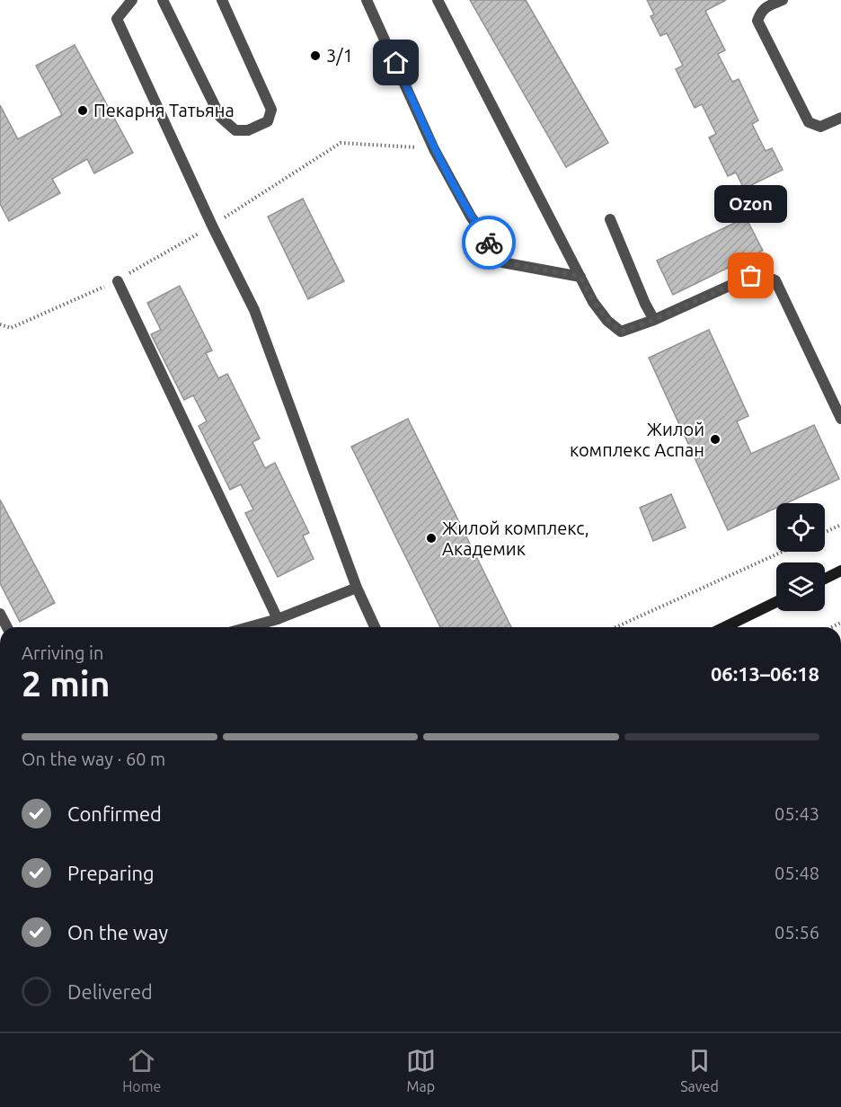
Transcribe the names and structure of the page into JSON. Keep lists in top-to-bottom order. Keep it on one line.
{"places":["3/1","Пекарня Татьяна","Ozon","Жилой комплекс Аспан","Жилой комплекс, Академик"],"page":{"bubble":"Ozon","heading":["2 min","Arriving in","06:13–06:18"],"bar":"On the way · 60 m","list":[["Confirmed","05:43"],["Preparing","05:48"],["On the way","05:56"],"Delivered"],"tabs":["Home","Map","Saved"]}}
